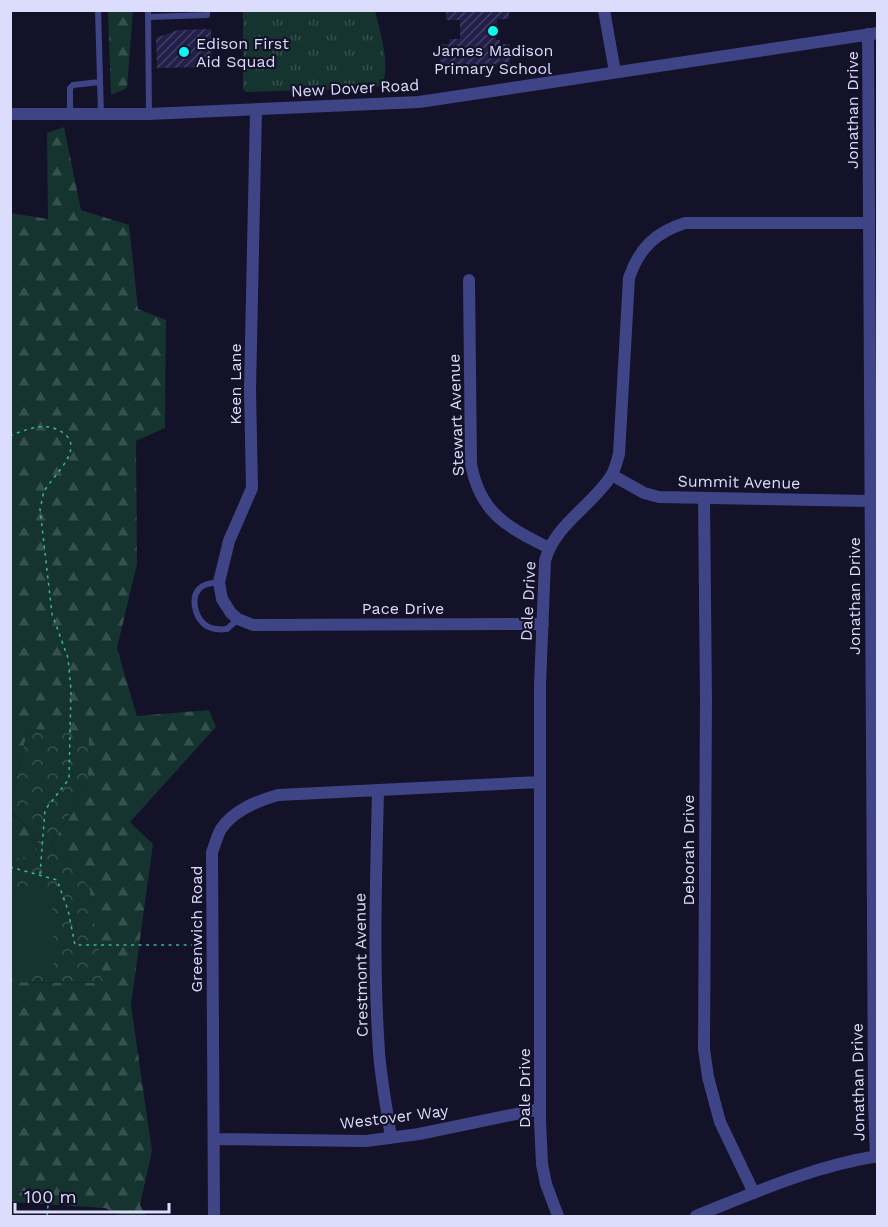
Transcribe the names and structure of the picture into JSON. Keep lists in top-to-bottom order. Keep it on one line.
{"streets":{"street":["New Dover Road","Jonathan Drive","Keen Lane","Stewart Avenue","Summit Avenue","Dale Drive","Pace Drive","Deborah Drive","Greenwich Road","Crestmont Avenue","Westover Way"]},"crossings":[["New Dover Road","Jonathan Drive"],["New Dover Road","Keen Lane"],["Jonathan Drive","Summit Avenue"],["Jonathan Drive","Dale Drive"],["Stewart Avenue","Dale Drive"],["Summit Avenue","Dale Drive"],["Summit Avenue","Deborah Drive"],["Dale Drive","Pace Drive"],["Dale Drive","Greenwich Road"],["Dale Drive","Westover Way"],["Greenwich Road","Crestmont Avenue"],["Greenwich Road","Westover Way"],["Crestmont Avenue","Westover Way"]],"places":["James Madison Primary School","Edison First Aid Squad"],"scale_bar":"100 m"}
